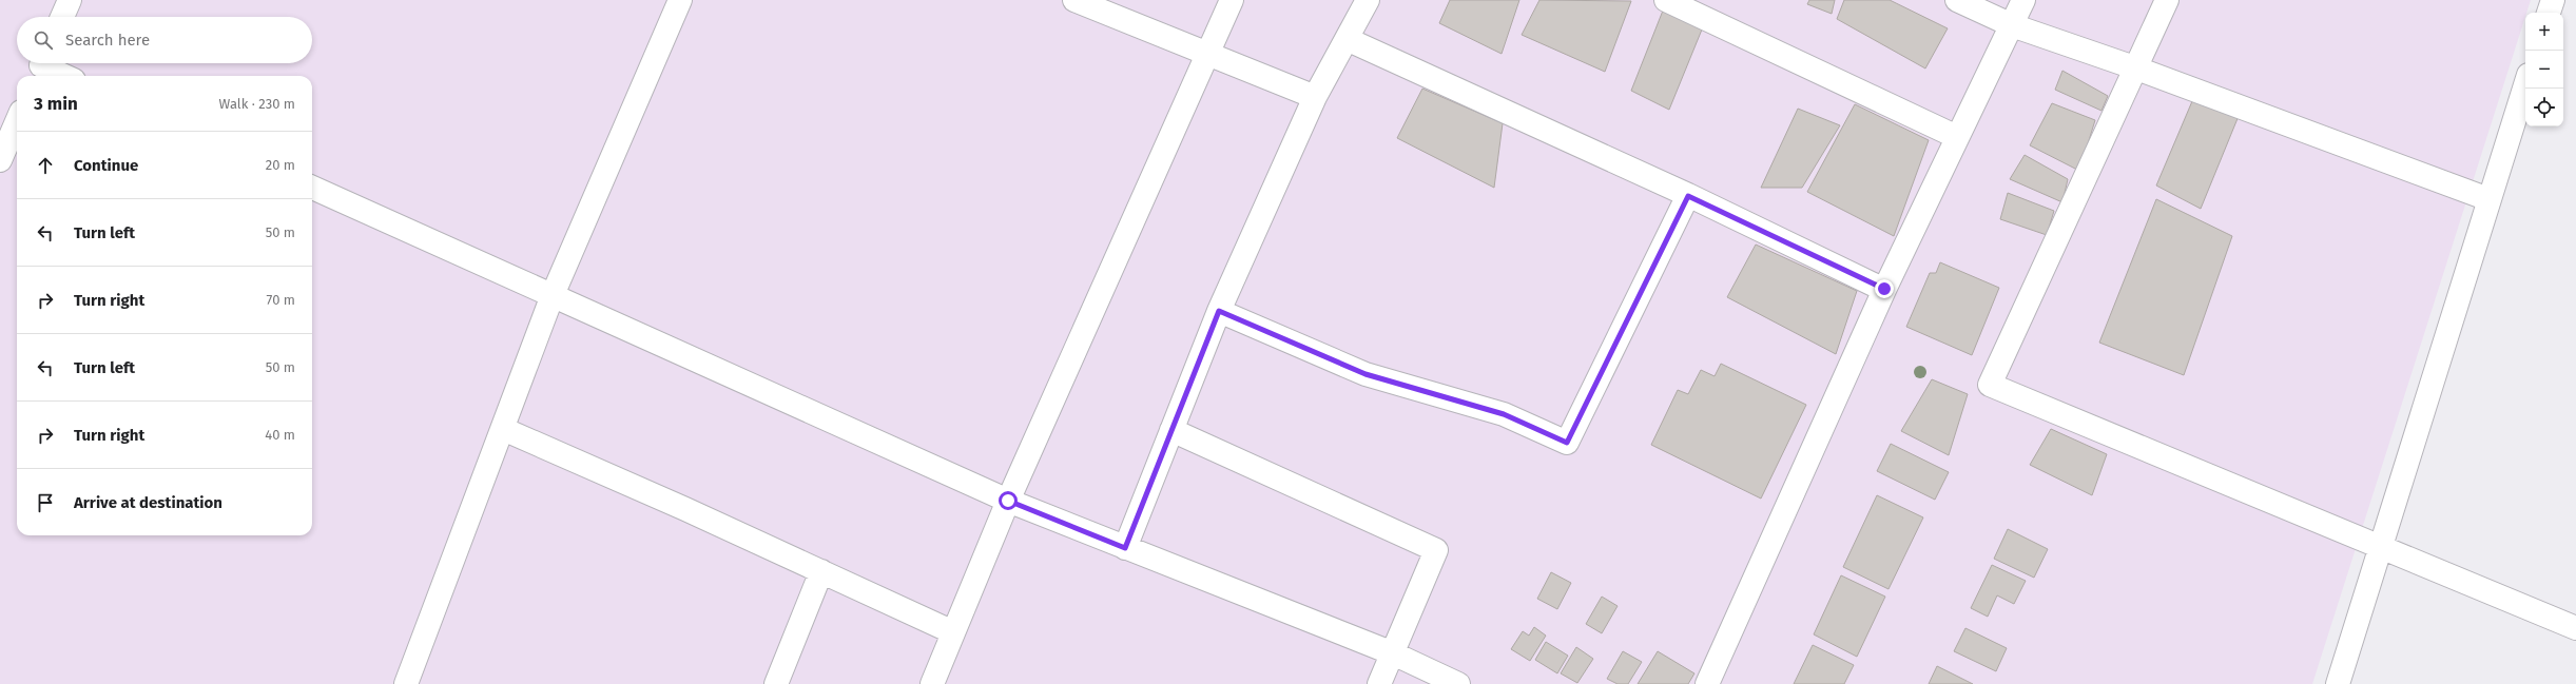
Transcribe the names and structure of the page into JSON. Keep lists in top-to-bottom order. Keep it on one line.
{"page":{"map_buttons":["+","−"],"search":"Search here","heading":["3 min","Walk · 230 m"],"list":[["Continue","20 m"],["Turn left","50 m"],["Turn right","70 m"],["Turn left","50 m"],["Turn right","40 m"],"Arrive at destination"]}}
